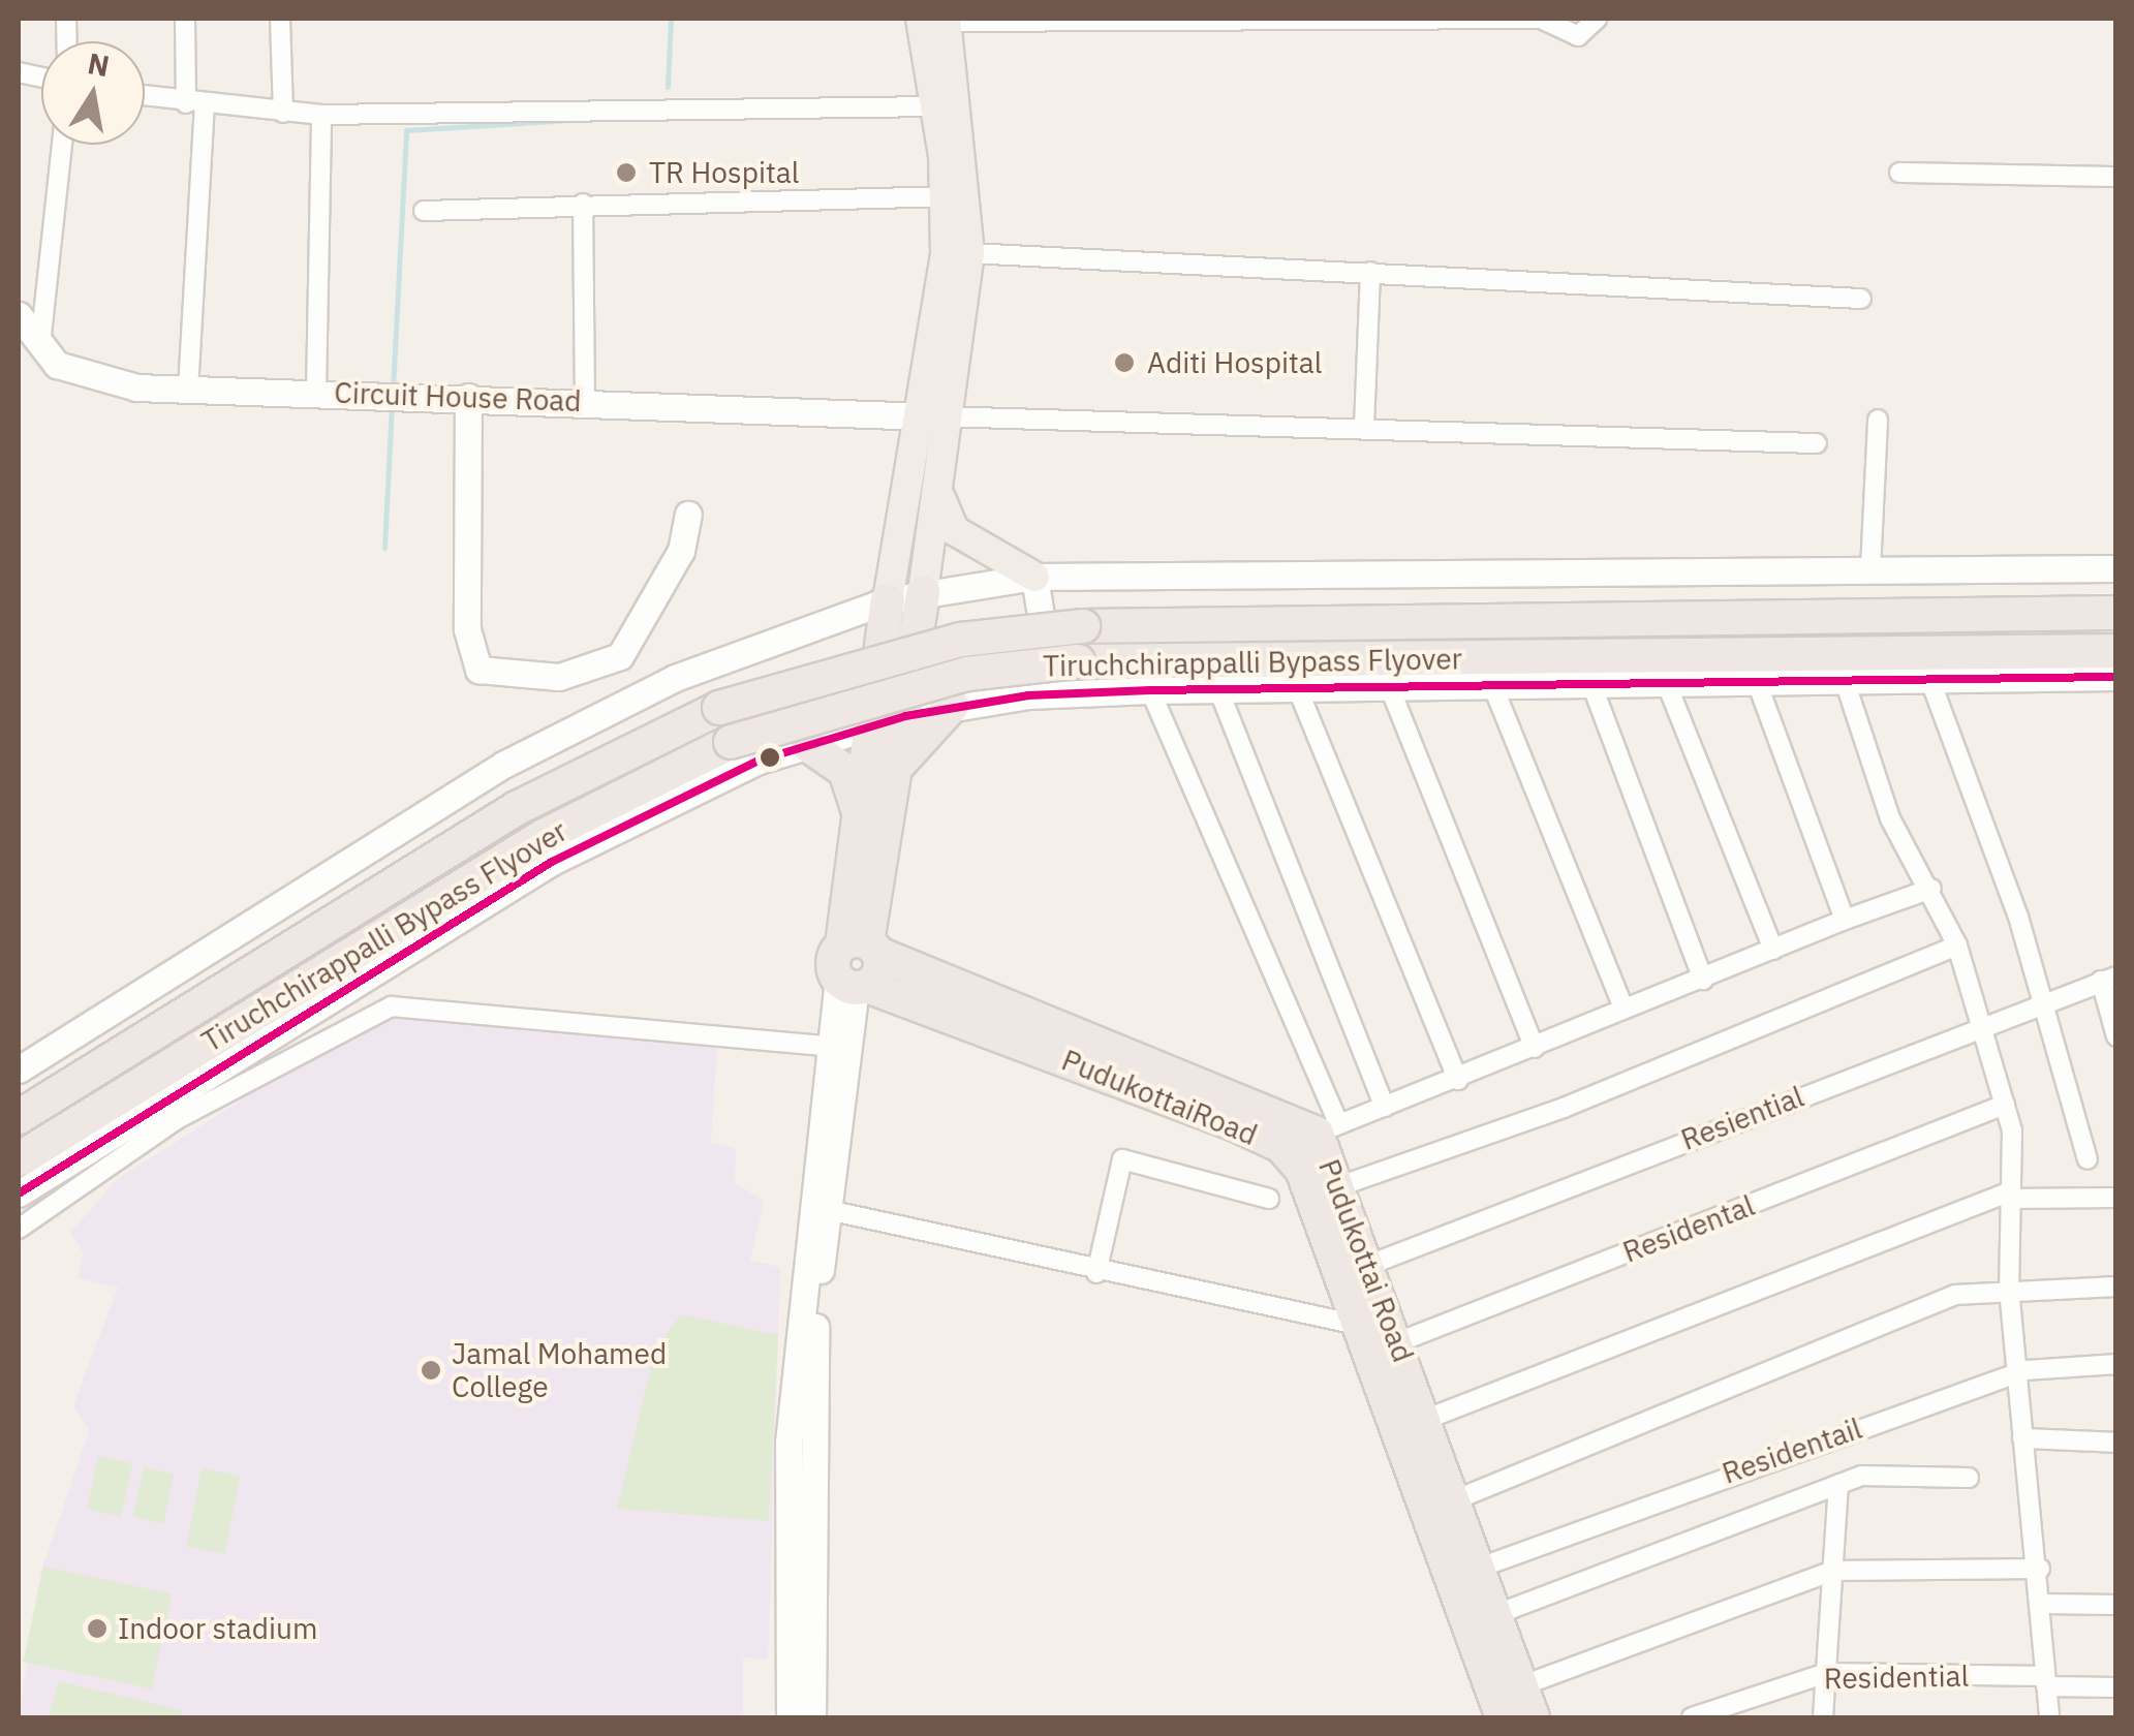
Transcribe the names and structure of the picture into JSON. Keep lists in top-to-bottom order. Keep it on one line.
{"streets":{"highway":["Tiruchchirappalli Bypass Flyover","PudukottaiRoad","Pudukottai Road"],"street":["Circuit House Road","Resiential","Residental","Residentail","Residential"]},"crossings":[["PudukottaiRoad","Residental"],["PudukottaiRoad","Pudukottai Road"],["Resiential","Pudukottai Road"],["Residental","Pudukottai Road"],["Pudukottai Road","Residentail"]],"places":["TR Hospital","Aditi Hospital","Jamal Mohamed College","Indoor stadium"],"north":"top"}
